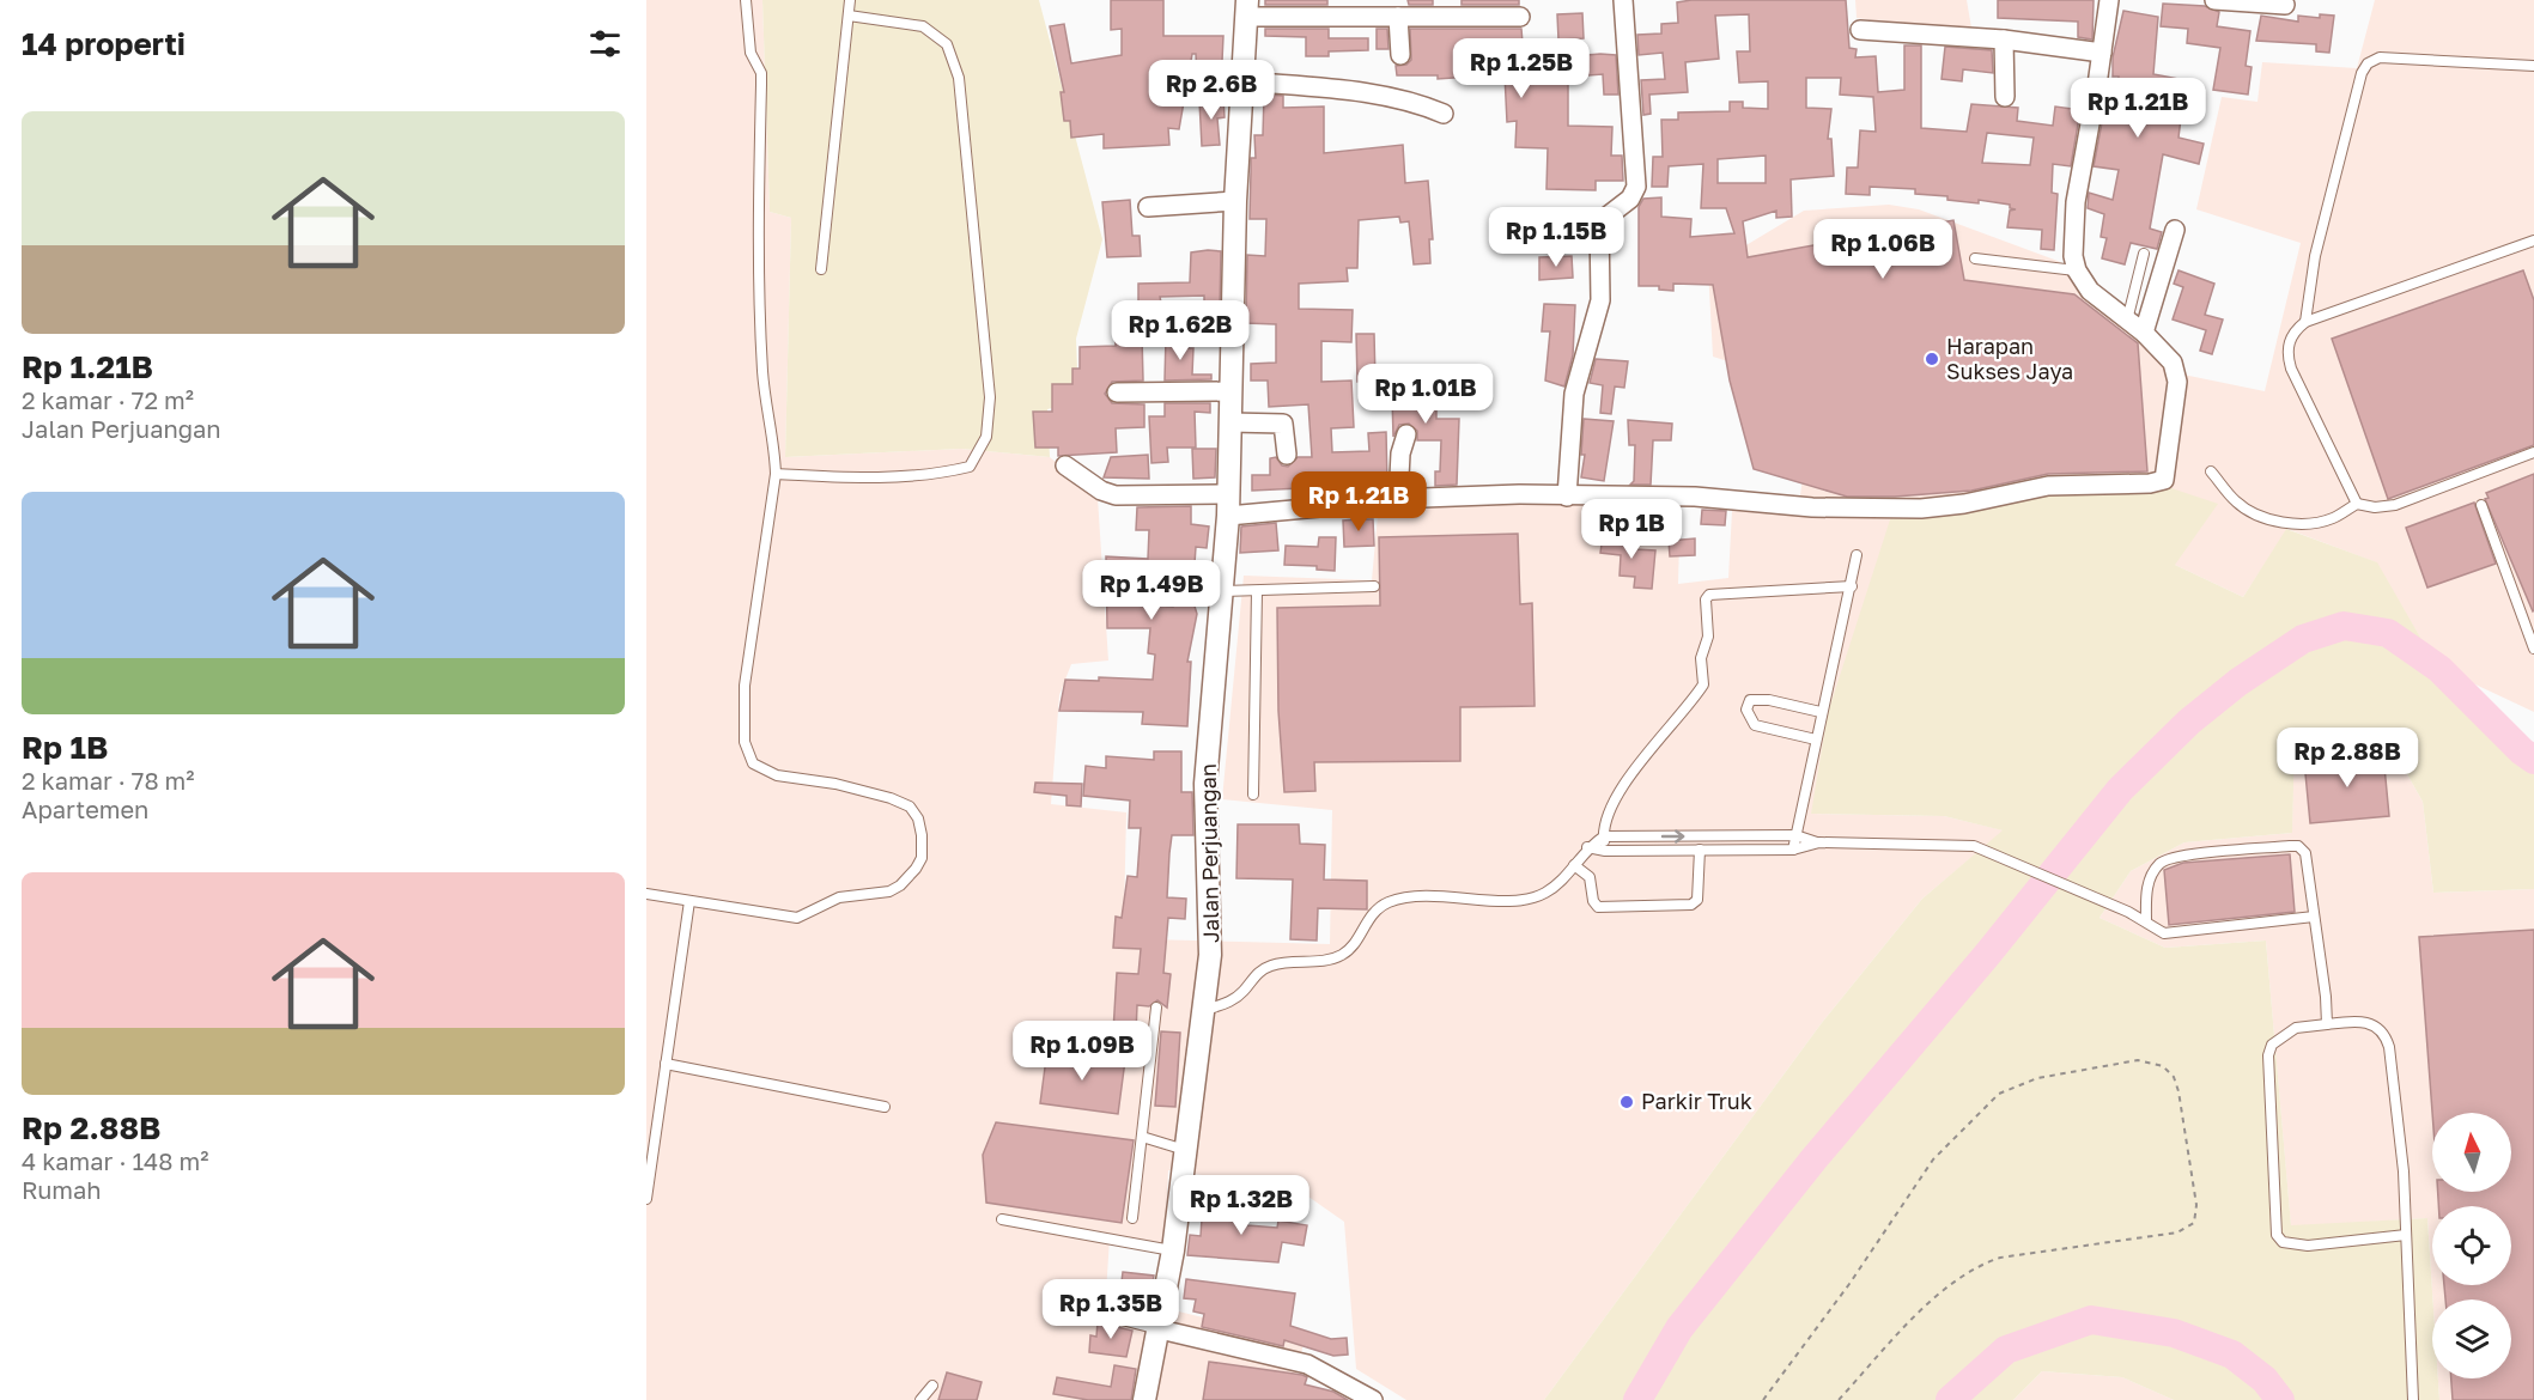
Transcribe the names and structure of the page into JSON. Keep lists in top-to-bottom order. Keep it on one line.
{"streets":{"street":["Jalan Perjuangan"]},"places":["Harapan Sukses Jaya","Parkir Truk"],"north":"top","page":{"heading":"14 properti","price":["Rp 1.25B","Rp 2.6B","Rp 1.21B","Rp 1.15B","Rp 1.06B","Rp 1.62B","Rp 1.01B","Rp 1.21B","Rp 1B","Rp 1.49B","Rp 2.88B","Rp 1.09B","Rp 1.32B","Rp 1.35B"],"list":[{"name":"Rp 1.21B","note":"2 kamar · 72 m² · Jalan Perjuangan"},{"name":"Rp 1B","note":"2 kamar · 78 m² · Apartemen"},{"name":"Rp 2.88B","note":"4 kamar · 148 m² · Rumah"}]}}
